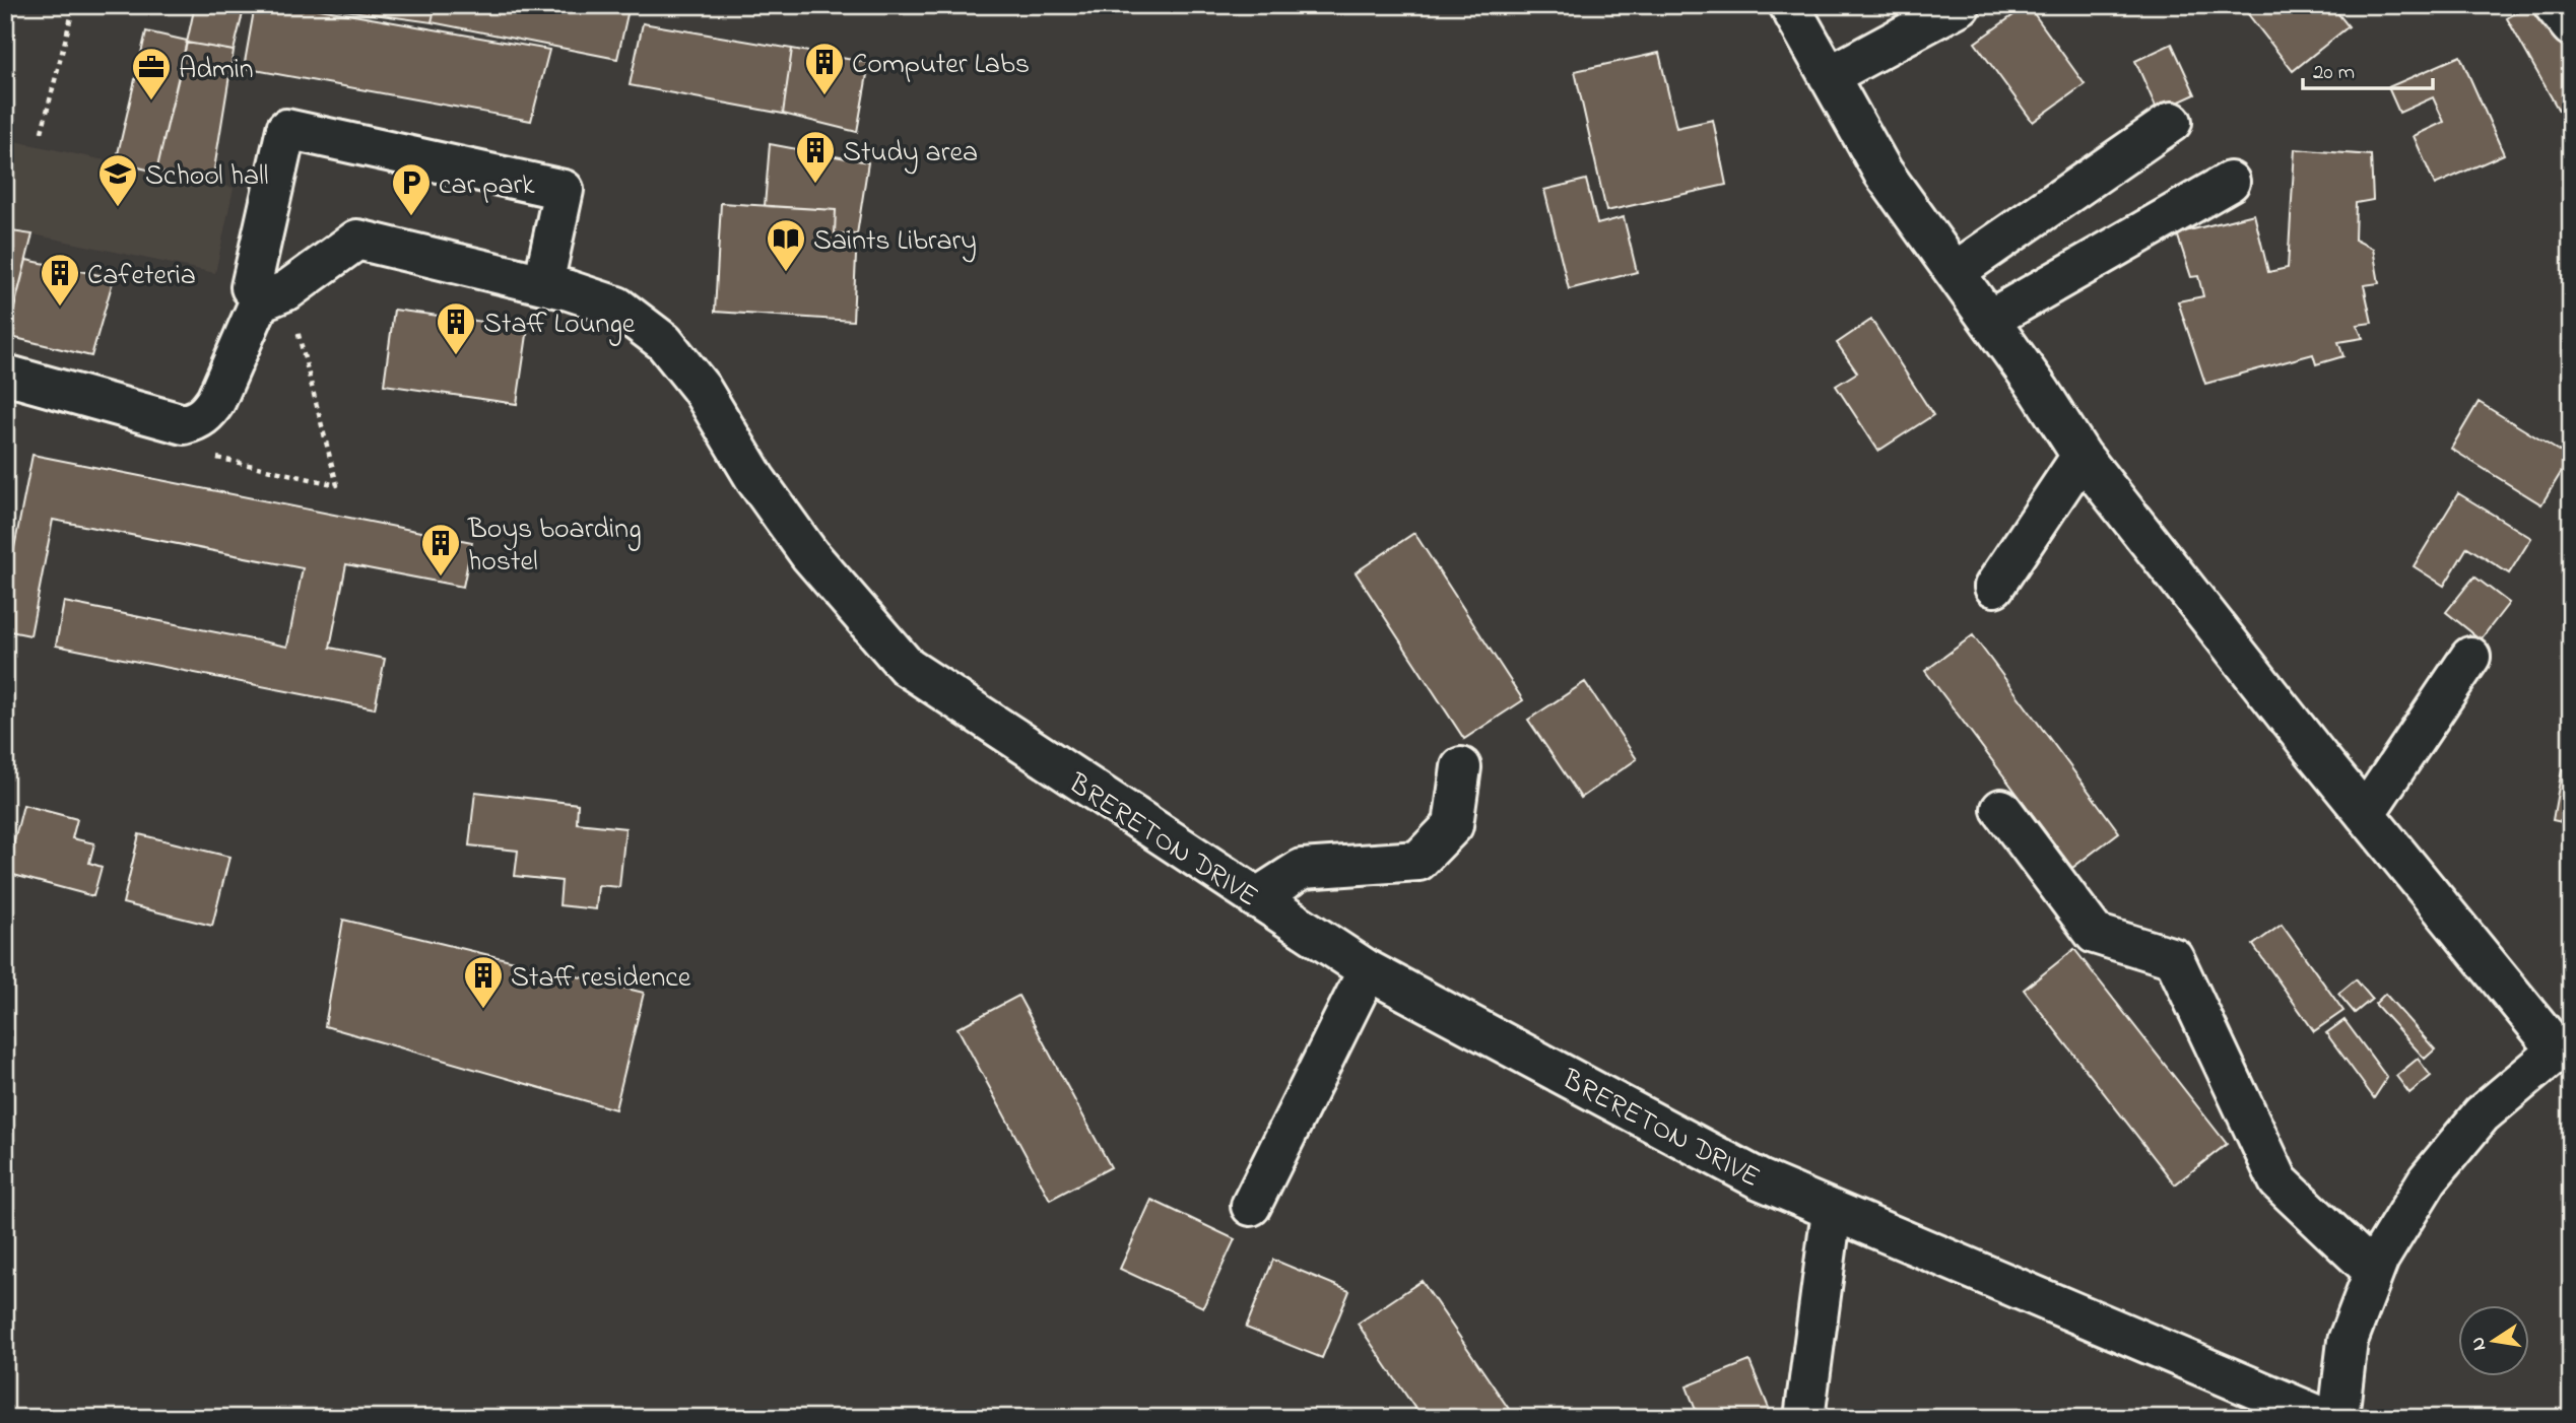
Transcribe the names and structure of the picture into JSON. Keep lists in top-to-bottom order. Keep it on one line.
{"streets":{"street":["BRERETON DRIVE"]},"places":{"building":["Computer Labs","Study area","Cafeteria","Staff Lounge","Boys boarding hostel","Staff residence"],"office":["Admin"],"school or university":["School hall"],"parking":["car park"],"library":["Saints Library"]},"scale_bar":"20 m","north":"left"}
